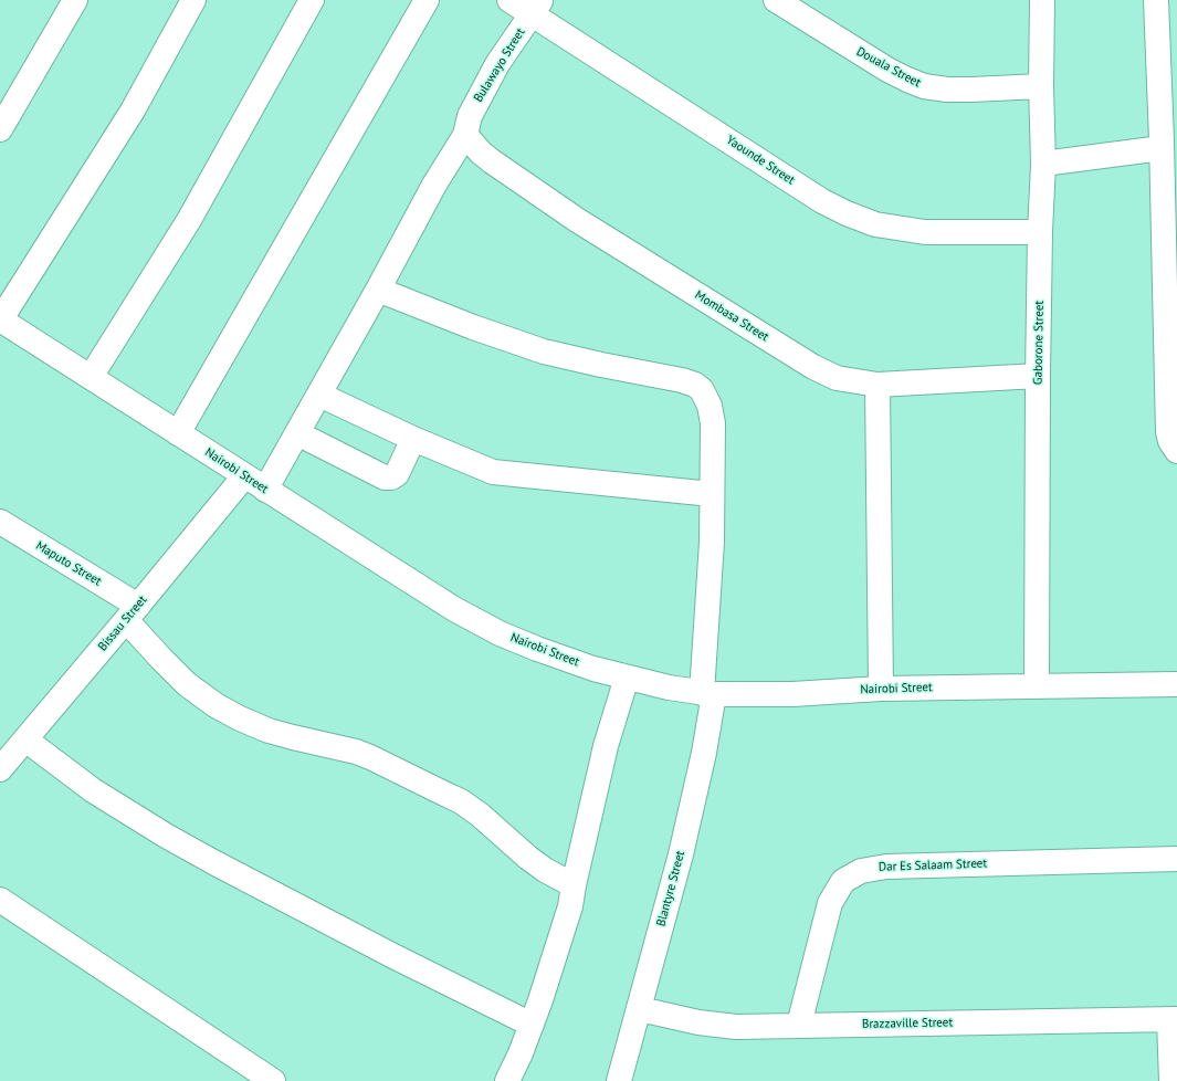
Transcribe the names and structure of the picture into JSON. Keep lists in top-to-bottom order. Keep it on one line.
{"streets":{"street":["Bulawayo Street","Douala Street","Yaounde Street","Mombasa Street","Gaborone Street","Nairobi Street","Maputo Street","Bissau Street","Dar Es Salaam Street","Blantyre Street","Brazzaville Street"]},"crossings":[["Bulawayo Street","Yaounde Street"],["Bulawayo Street","Mombasa Street"],["Bulawayo Street","Nairobi Street"],["Bulawayo Street","Blantyre Street"],["Douala Street","Gaborone Street"],["Yaounde Street","Gaborone Street"],["Mombasa Street","Gaborone Street"],["Gaborone Street","Nairobi Street"],["Nairobi Street","Bissau Street"],["Nairobi Street","Blantyre Street"],["Maputo Street","Bissau Street"],["Dar Es Salaam Street","Brazzaville Street"],["Blantyre Street","Brazzaville Street"]]}
